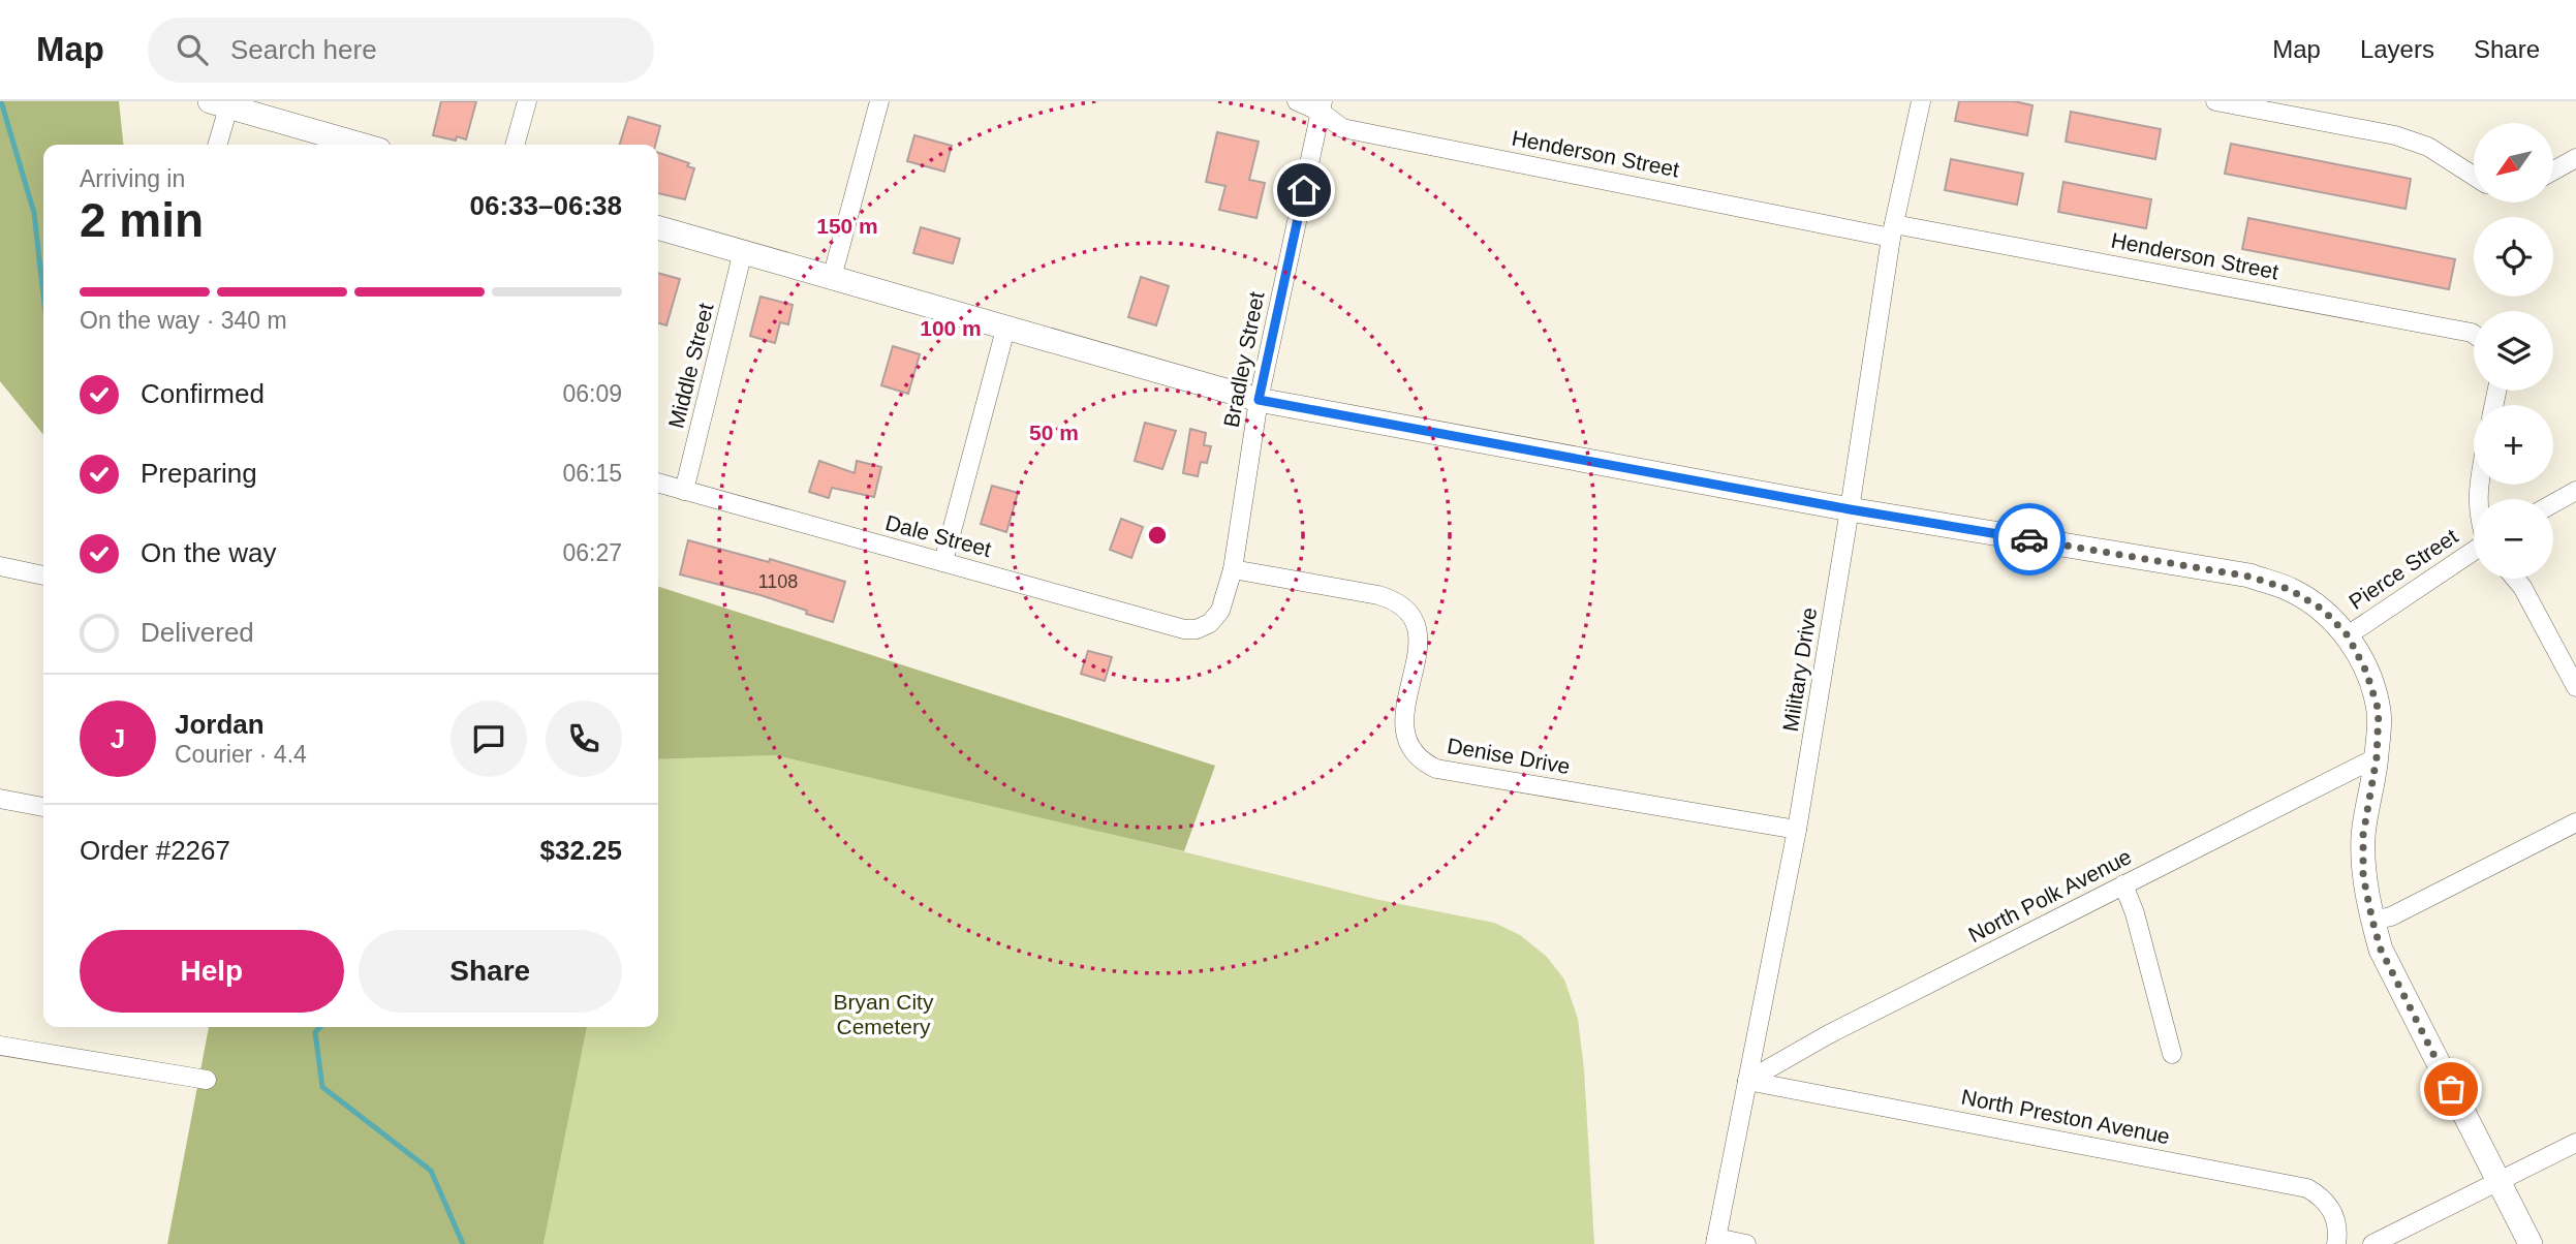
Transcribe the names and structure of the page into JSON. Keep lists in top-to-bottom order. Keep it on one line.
{"streets":{"street":["Henderson Street","Bradley Street","Middle Street","Dale Street","Pierce Street","Military Drive","Denise Drive","North Polk Avenue","North Preston Avenue"]},"crossings":[["Henderson Street","Bradley Street"],["Henderson Street","Military Drive"],["Bradley Street","Dale Street"],["Bradley Street","Denise Drive"],["Middle Street","Dale Street"],["Military Drive","Denise Drive"],["Military Drive","North Polk Avenue"],["Military Drive","North Preston Avenue"],["North Polk Avenue","North Preston Avenue"]],"parks":["Bryan City Cemetery"],"house_numbers":["1108"],"north":"bottom left","page":{"header":"Map","search":"Search here","nav":["Map","Layers","Share"],"map_buttons":["+","−"],"heading":["2 min","Arriving in","06:33–06:38"],"panel":["Jordan","Courier · 4.4","Order #2267","$32.25"],"bar":"On the way · 340 m","list":[["Confirmed","06:09"],["Preparing","06:15"],["On the way","06:27"],"Delivered"],"round":"J","buttons":["Help","Share"]},"rings":["150 m","100 m","50 m"]}
